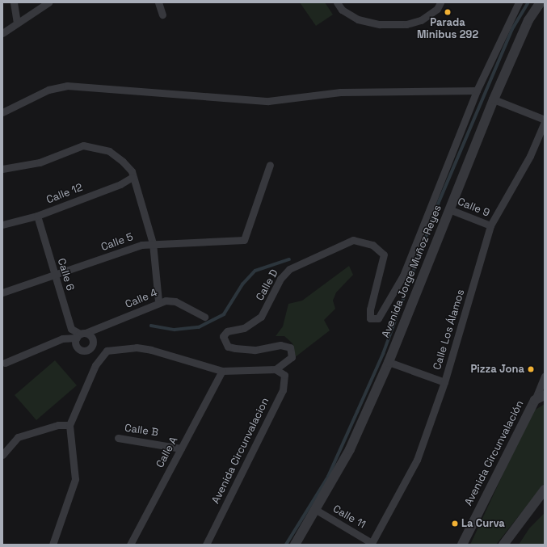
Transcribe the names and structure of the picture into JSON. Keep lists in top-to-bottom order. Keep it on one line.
{"streets":{"street":["Calle 12","Calle 9","Calle 5","Avenida Jorge Muñoz Reyes","Calle 6","Calle D","Calle 4","Calle Los Álamos","Calle B","Avenida Circunvalacion","Calle A","Avenida Circunvalación","Calle 11"]},"crossings":[["Calle 12","Calle 6"],["Calle 9","Avenida Jorge Muñoz Reyes"],["Calle 9","Calle Los Álamos"],["Calle 5","Calle 6"],["Avenida Jorge Muñoz Reyes","Calle D"],["Avenida Jorge Muñoz Reyes","Calle 11"],["Calle 6","Calle 4"],["Calle D","Avenida Circunvalacion"],["Calle Los Álamos","Calle 11"],["Calle B","Calle A"]],"places":["Parada Minibus 292","Pizza Jona","La Curva"]}
